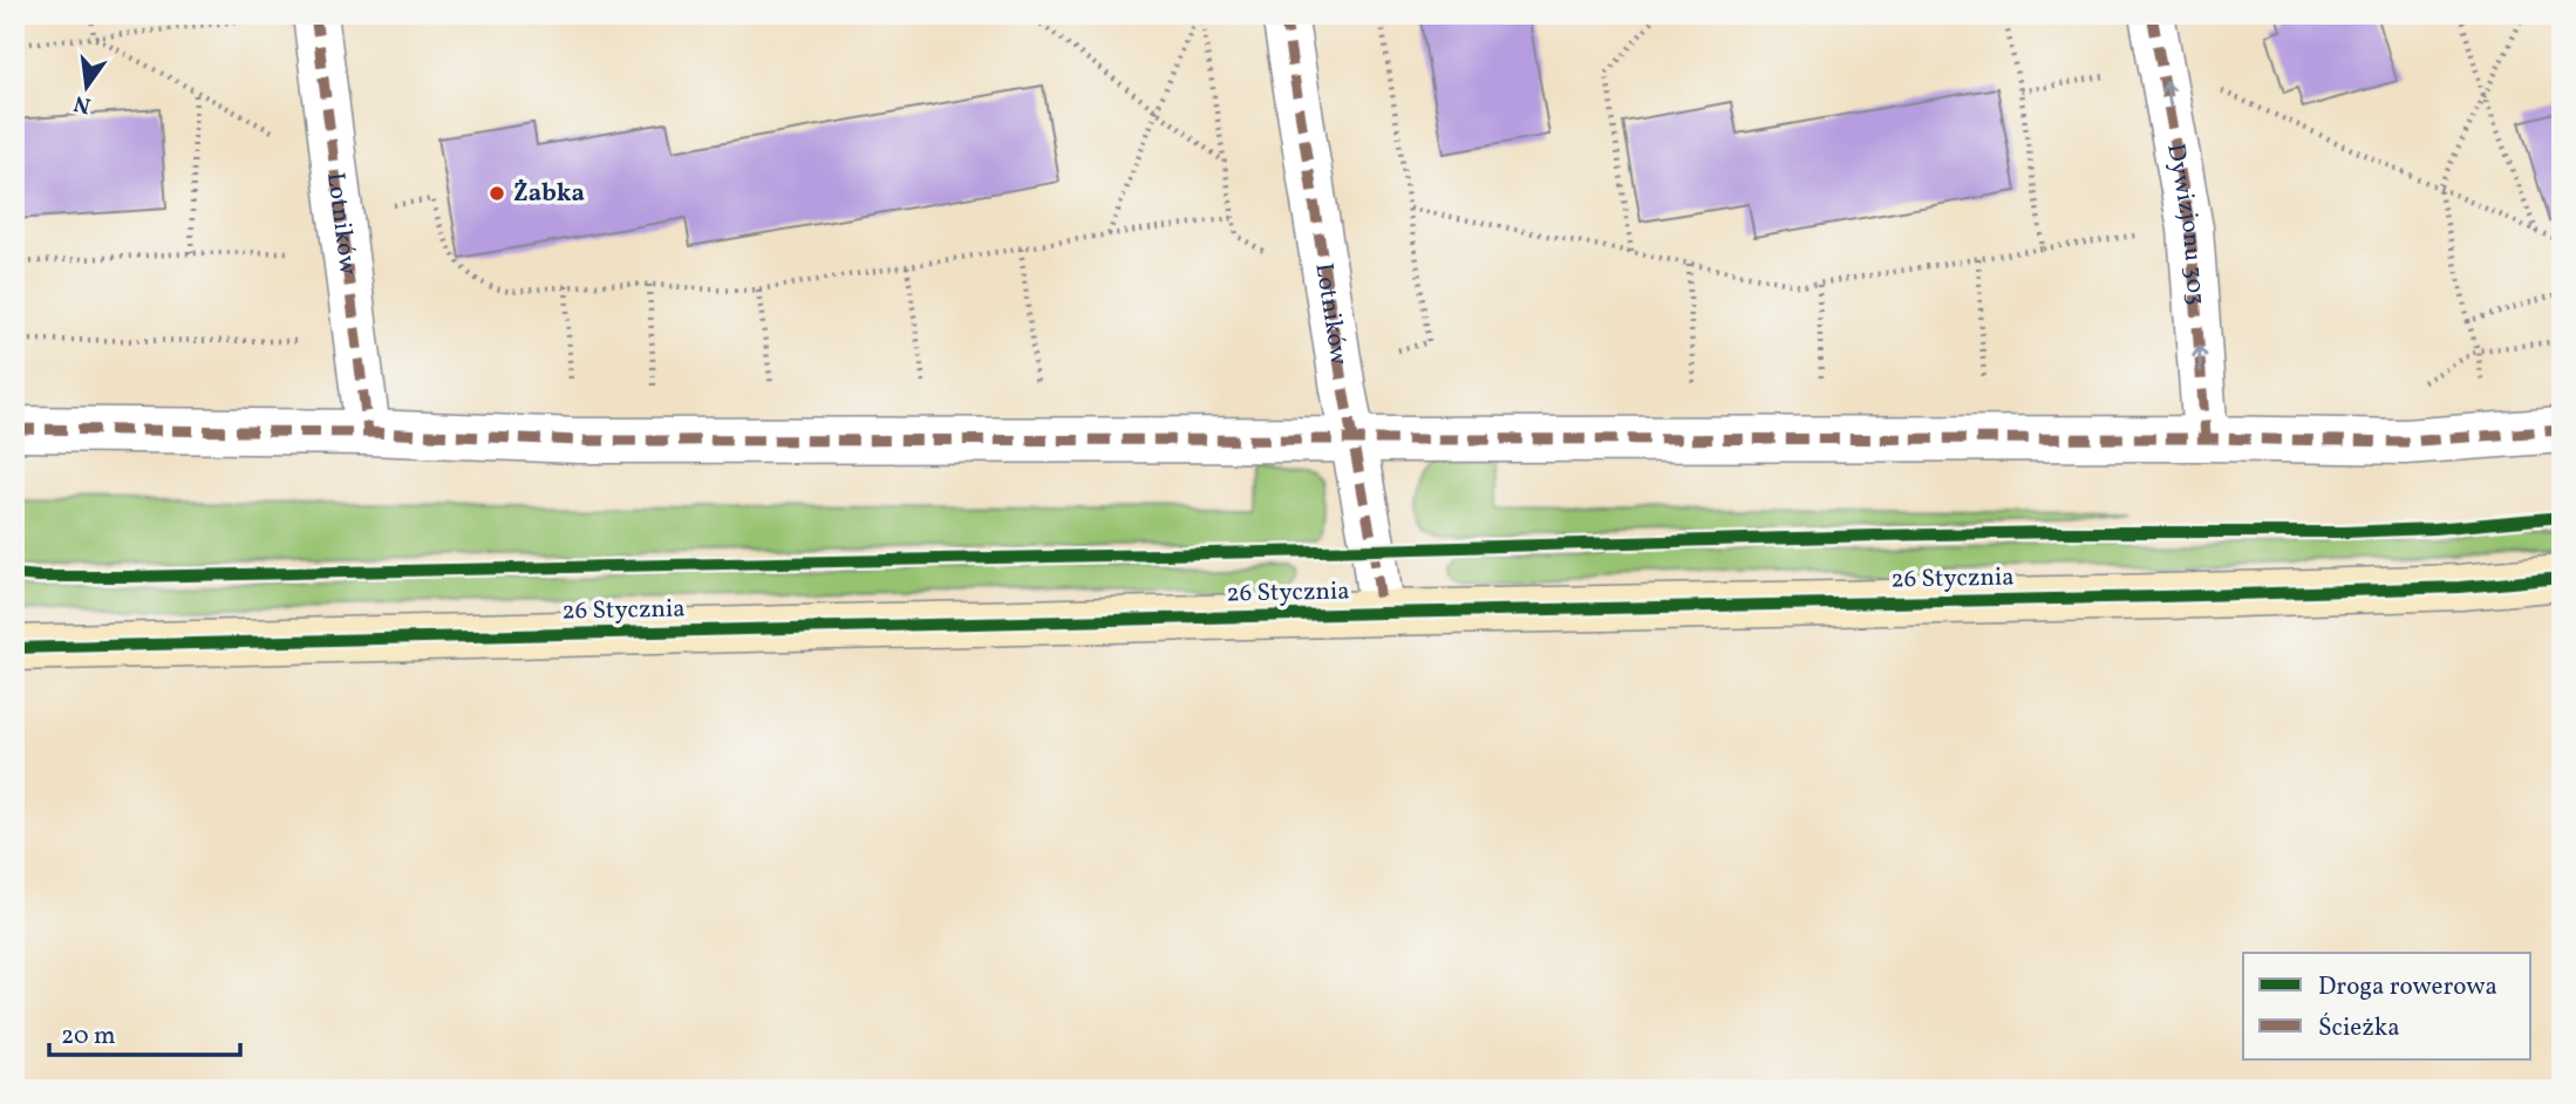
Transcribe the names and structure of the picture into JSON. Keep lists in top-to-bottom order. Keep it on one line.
{"streets":{"street":["Lotników","Dywizjonu 303","26 Stycznia"]},"crossings":[["Lotników","26 Stycznia"]],"one_way":["Dywizjonu 303"],"places":["Żabka"],"legend":["Droga rowerowa","Ścieżka"],"scale_bar":"20 m","north":"bottom"}
